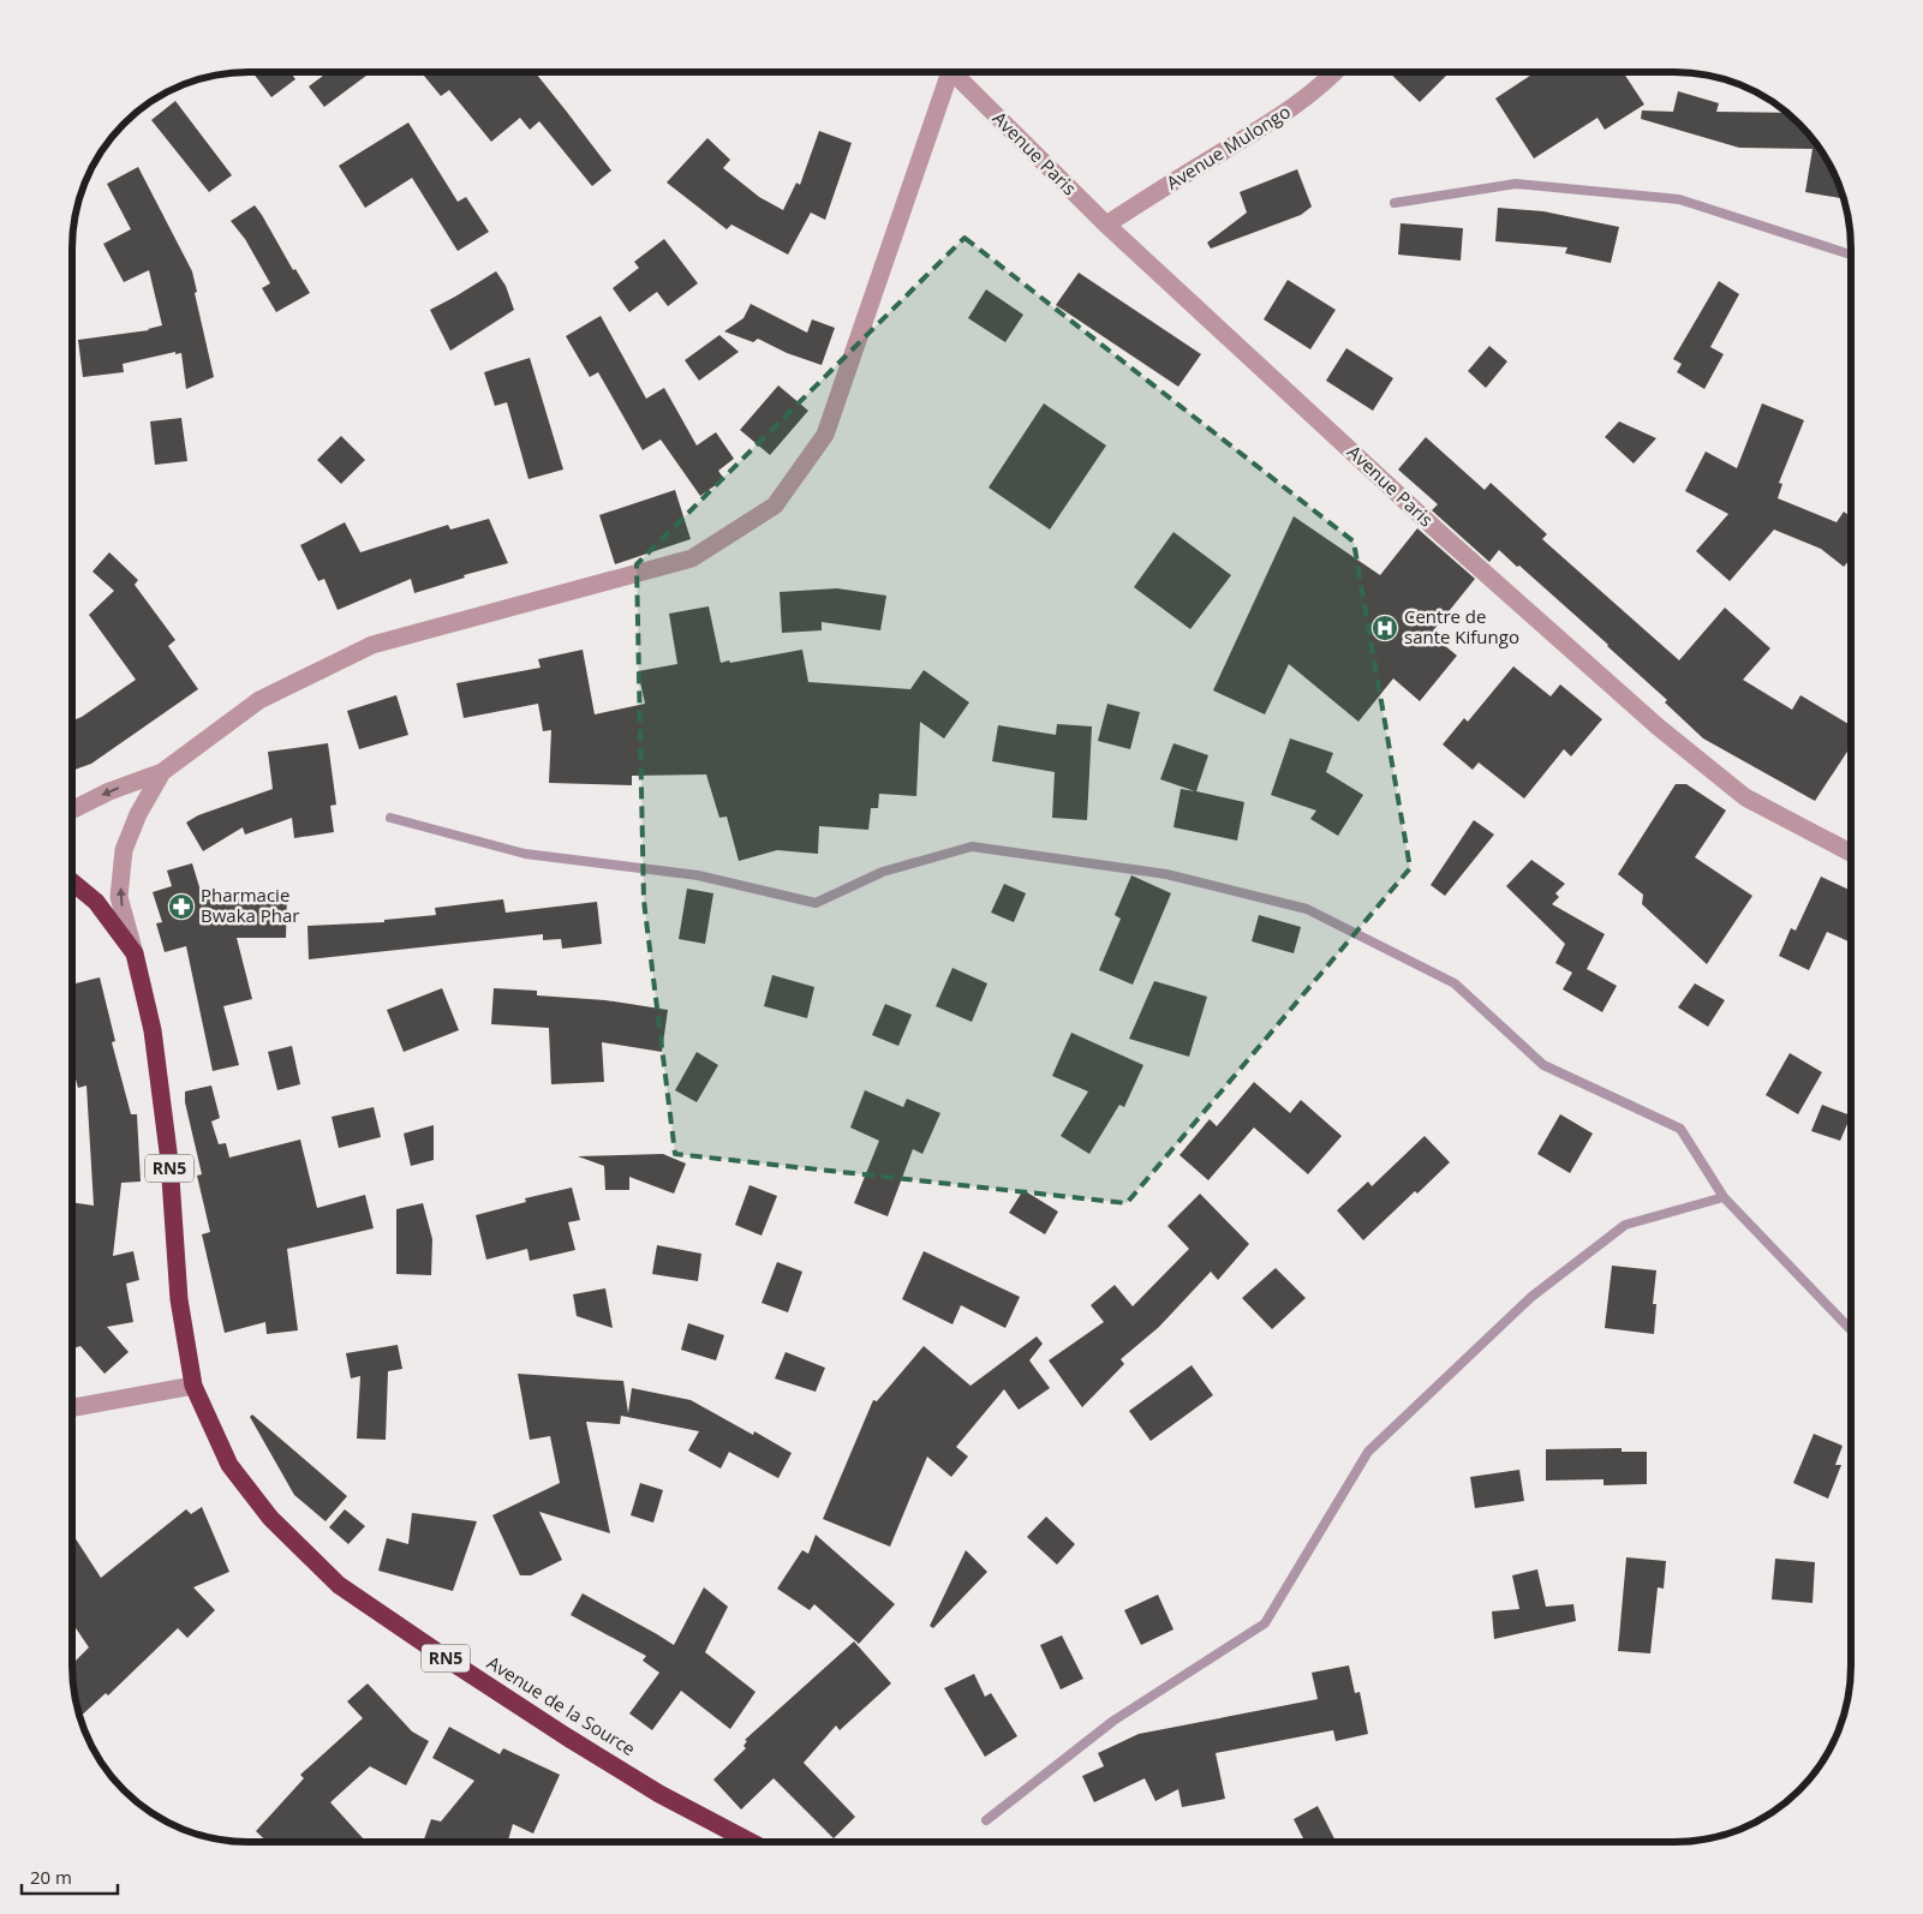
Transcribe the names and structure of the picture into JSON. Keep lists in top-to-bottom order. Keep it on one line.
{"streets":{"highway":["RN5","Avenue de la Source"],"street":["Avenue Mulongo","Avenue Paris"]},"crossings":[["Avenue Mulongo","Avenue Paris"]],"places":{"hospital":["Centre de sante Kifungo"],"pharmacy":["Pharmacie Bwaka Phar"]},"scale_bar":"20 m"}
